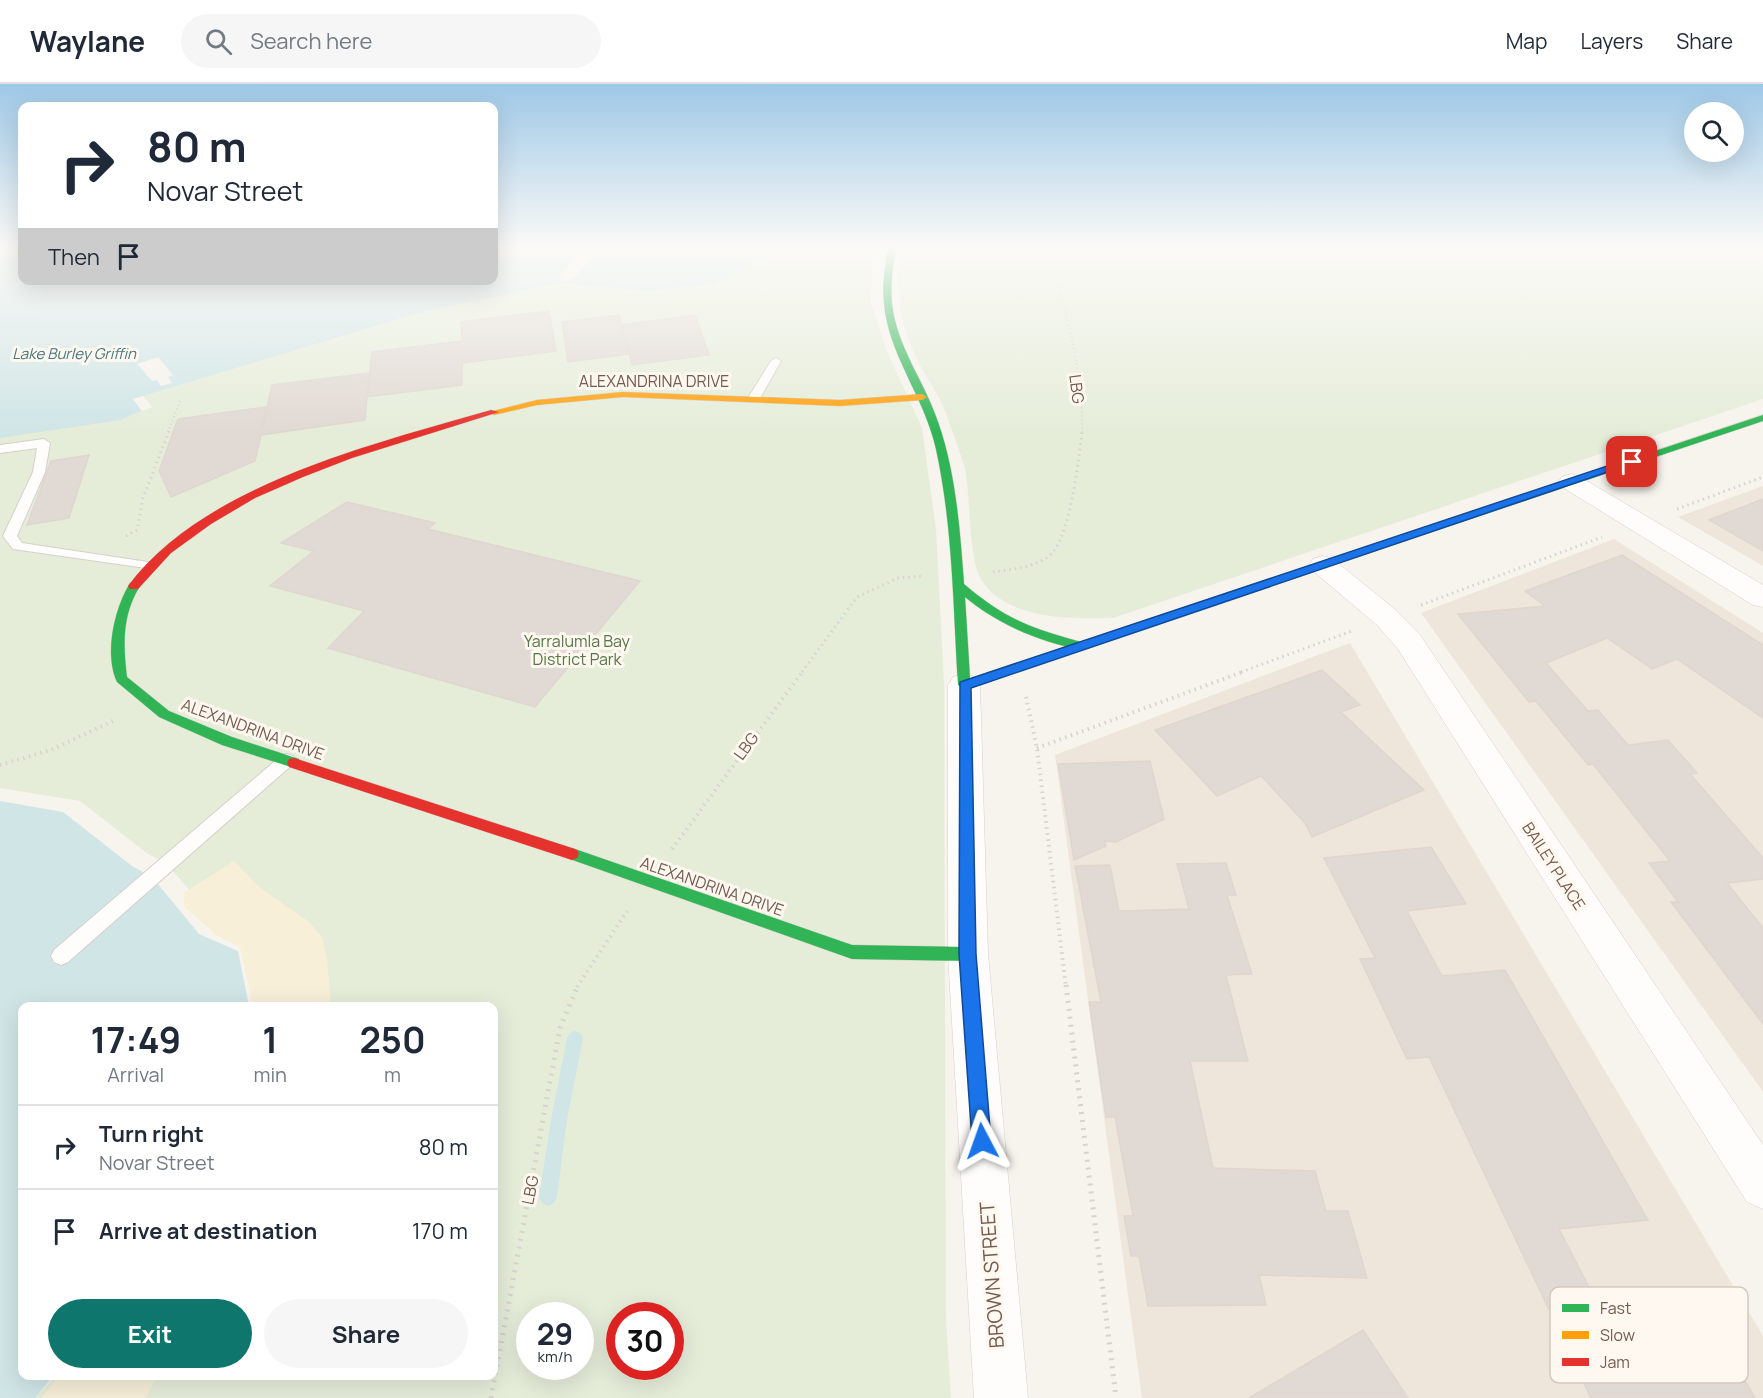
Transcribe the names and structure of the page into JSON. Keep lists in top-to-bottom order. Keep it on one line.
{"streets":{"main road":["ALEXANDRINA DRIVE"],"street":["BAILEY PLACE","BROWN STREET"],"path":["LBG"]},"crossings":[["ALEXANDRINA DRIVE","LBG"],["ALEXANDRINA DRIVE","BROWN STREET"]],"water":["Lake Burley Griffin"],"parks":["Yarralumla Bay District Park"],"legend":["Fast","Slow","Jam"],"page":{"header":"Waylane","search":"Search here","nav":["Map","Layers","Share"],"turn":["80 m","Novar Street"],"then":"Then","eta":["17:49","Arrival","1","min","250","m"],"list":[{"name":"Turn right","note":"Novar Street","value":"80 m"},{"name":"Arrive at destination","value":"170 m"}],"buttons":["Exit","Share"],"speed":"29 km/h","limit":"30"}}
